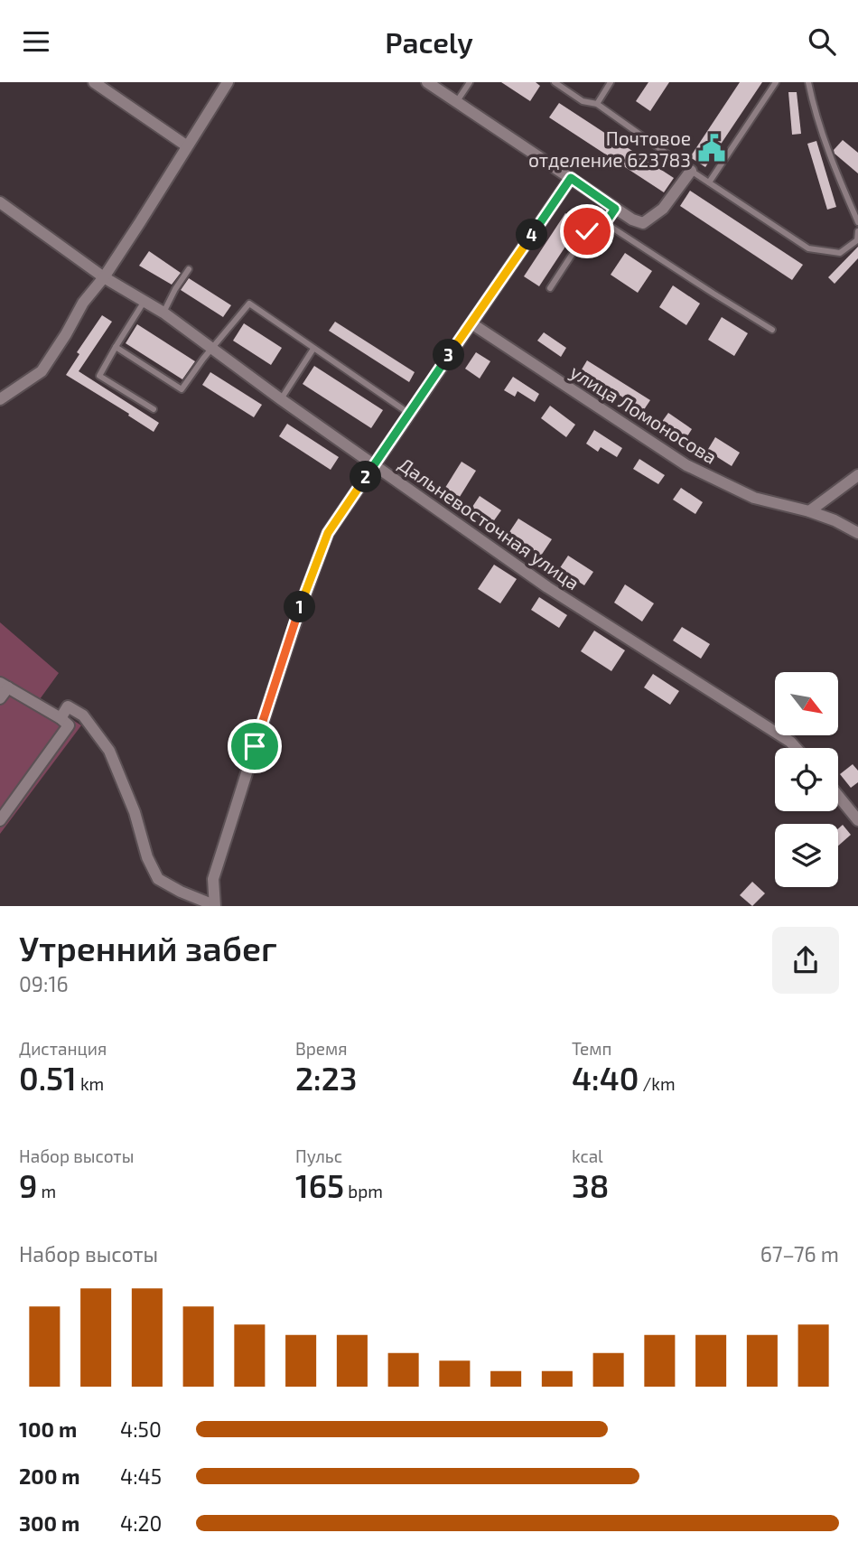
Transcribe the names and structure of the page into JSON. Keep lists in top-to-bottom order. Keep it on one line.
{"streets":{"street":["улица Ломоносова","Дальневосточная улица"]},"places":{"public building":["Почтовое отделение 623783"]},"north":"bottom right","page":{"header":"Pacely","pins":["4","3","2","1"],"heading":["Утренний забег","09:16"],"stats":[["Дистанция","0.51 km"],["Время","2:23"],["Темп","4:40 /km"],["Набор высоты","9 m"],["Пульс","165 bpm"],["kcal","38"]],"chart":["Набор высоты","67–76 m"],"list":[{"name":"100 m","note":"4:50"},{"name":"200 m","note":"4:45"},{"name":"300 m","note":"4:20"}]}}
